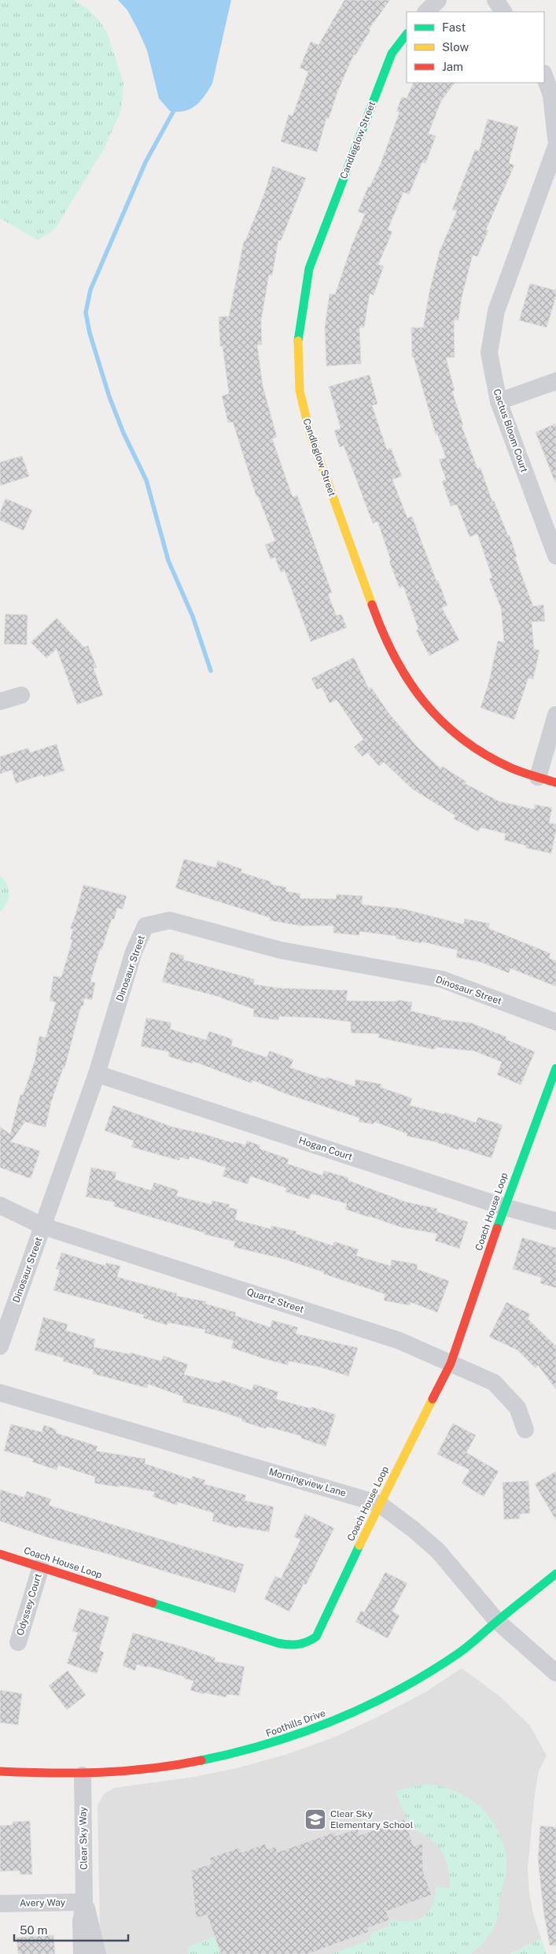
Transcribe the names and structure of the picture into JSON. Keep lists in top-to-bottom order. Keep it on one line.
{"streets":{"street":["Candleglow Street","Cactus Bloom Court","Dinosaur Street","Hogan Court","Coach House Loop","Quartz Street","Morningview Lane","Odyssey Court","Foothills Drive","Clear Sky Way","Avery Way"]},"crossings":[["Dinosaur Street","Hogan Court"],["Dinosaur Street","Quartz Street"],["Hogan Court","Coach House Loop"],["Coach House Loop","Quartz Street"],["Coach House Loop","Morningview Lane"],["Coach House Loop","Odyssey Court"],["Morningview Lane","Foothills Drive"],["Foothills Drive","Clear Sky Way"],["Clear Sky Way","Avery Way"]],"places":{"school or university":["Clear Sky Elementary School"]},"legend":["Fast","Slow","Jam"],"scale_bar":"50 m"}
